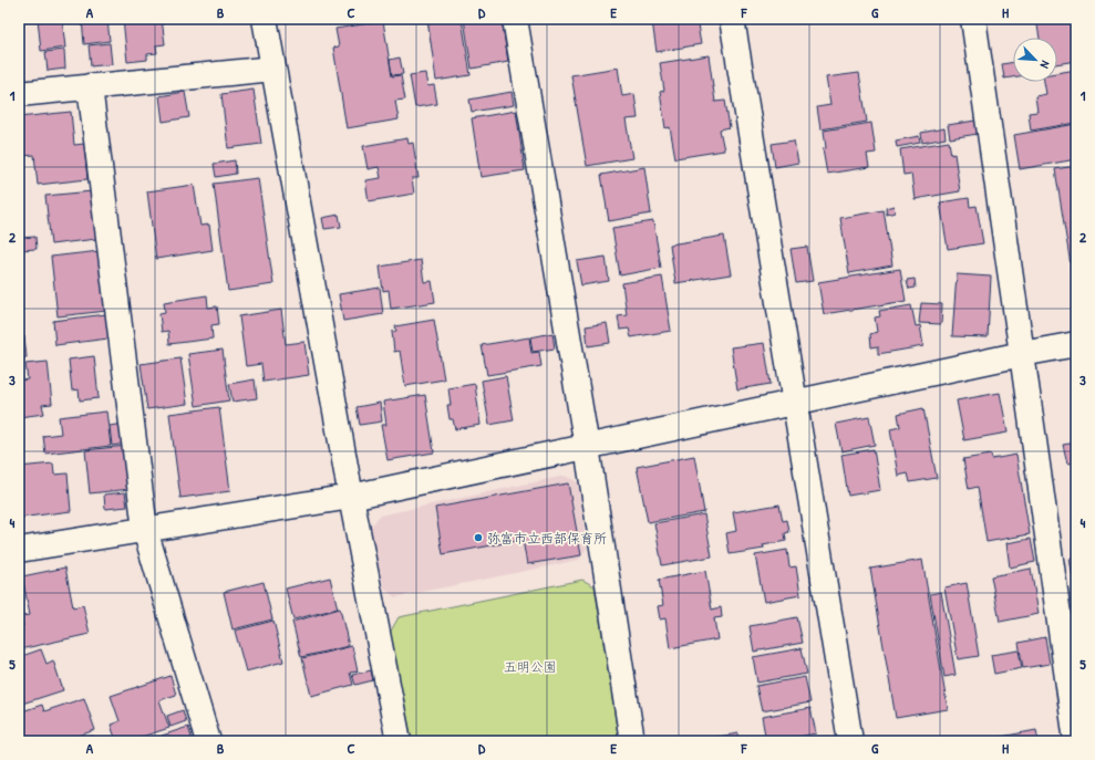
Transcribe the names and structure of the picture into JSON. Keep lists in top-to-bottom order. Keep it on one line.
{"parks":["五明公園"],"places":["弥富市立西部保育所"],"north":"bottom right","grid":{"columns":["A","B","C","D","E","F","G","H"],"rows":["1","2","3","4","5"]}}
